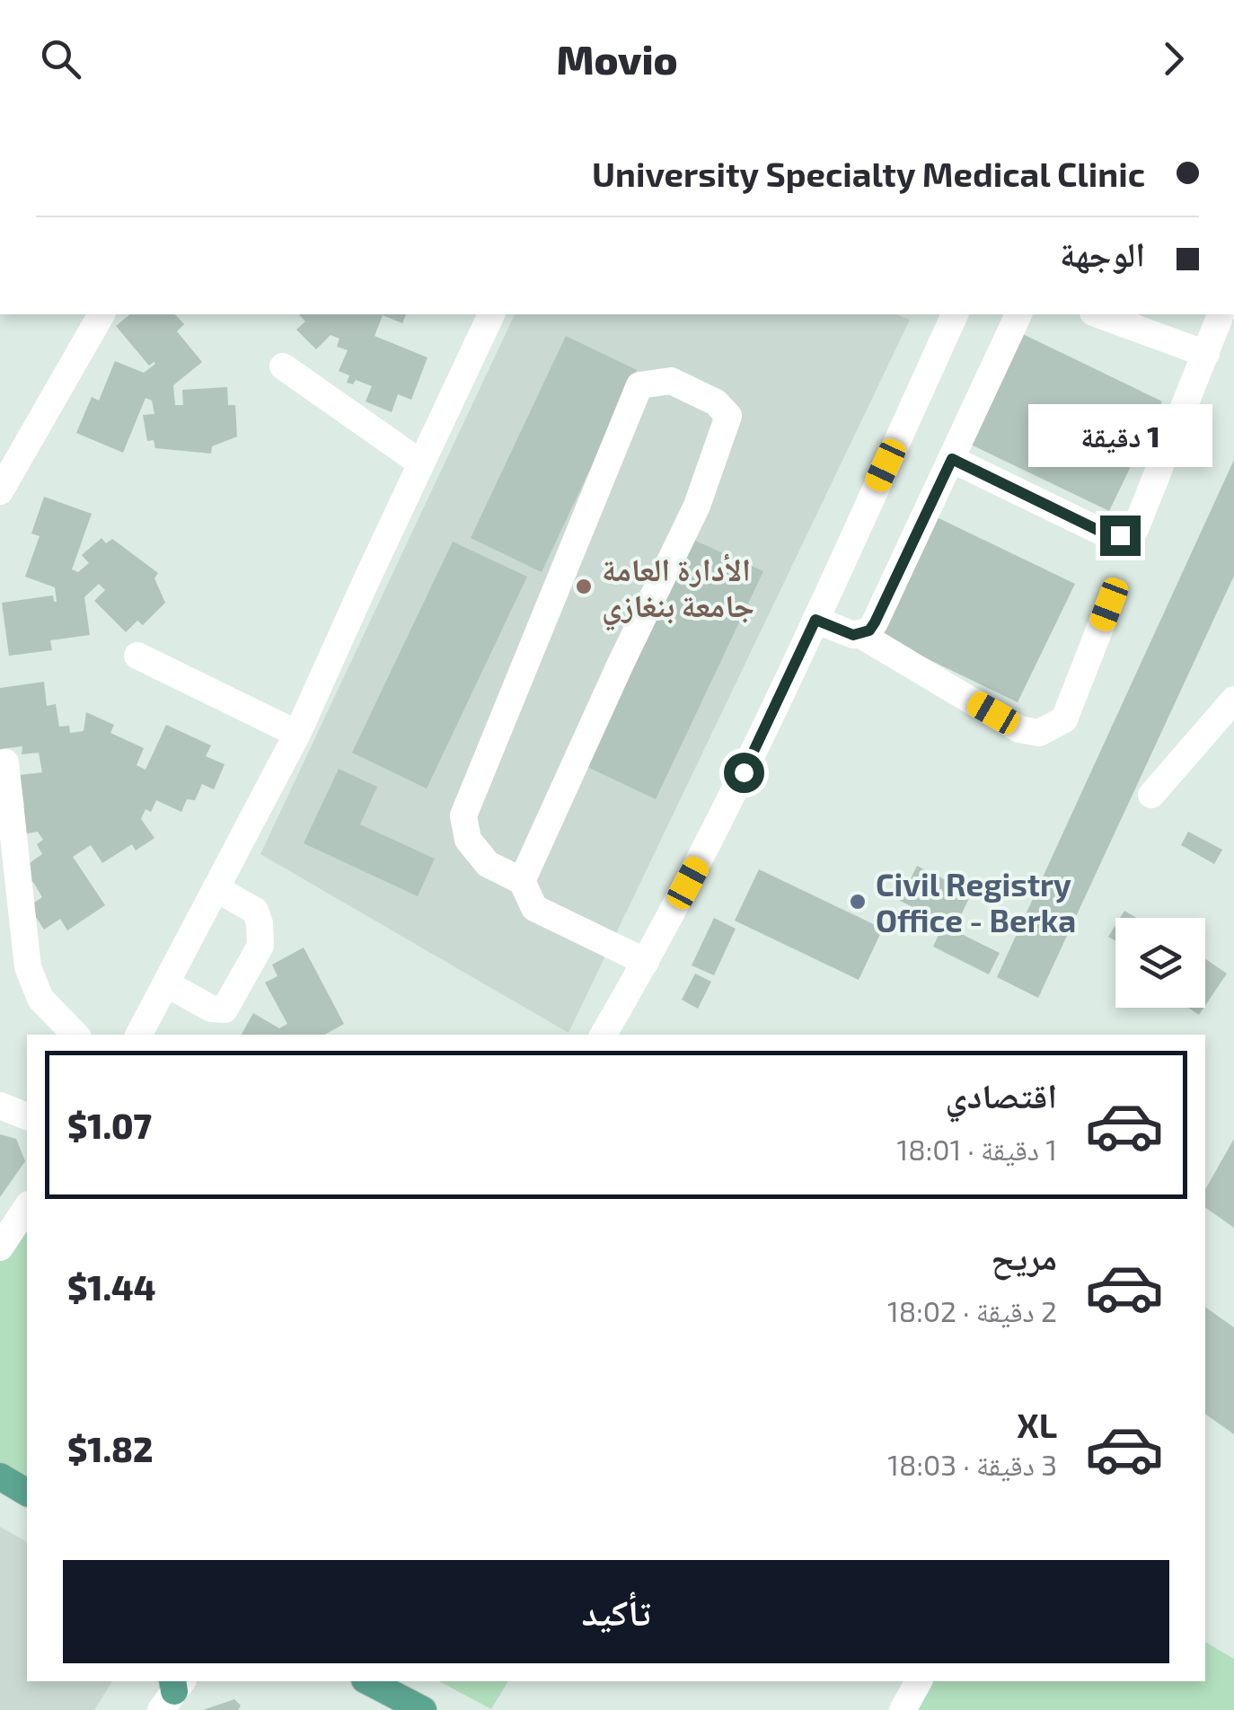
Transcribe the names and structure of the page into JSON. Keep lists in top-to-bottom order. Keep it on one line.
{"places":["الأدارة العامة جامعة بنغازي","Civil Registry Office - Berka"],"page":{"header":"Movio","banner":["University Specialty Medical Clinic","الوجهة"],"bubble":"1 دقيقة","list":[{"name":"اقتصادي","note":"1 دقيقة · 18:01","value":"$1.07"},{"name":"مريح","note":"2 دقيقة · 18:02","value":"$1.44"},{"name":"XL","note":"3 دقيقة · 18:03","value":"$1.82"}],"buttons":"تأكيد"}}
